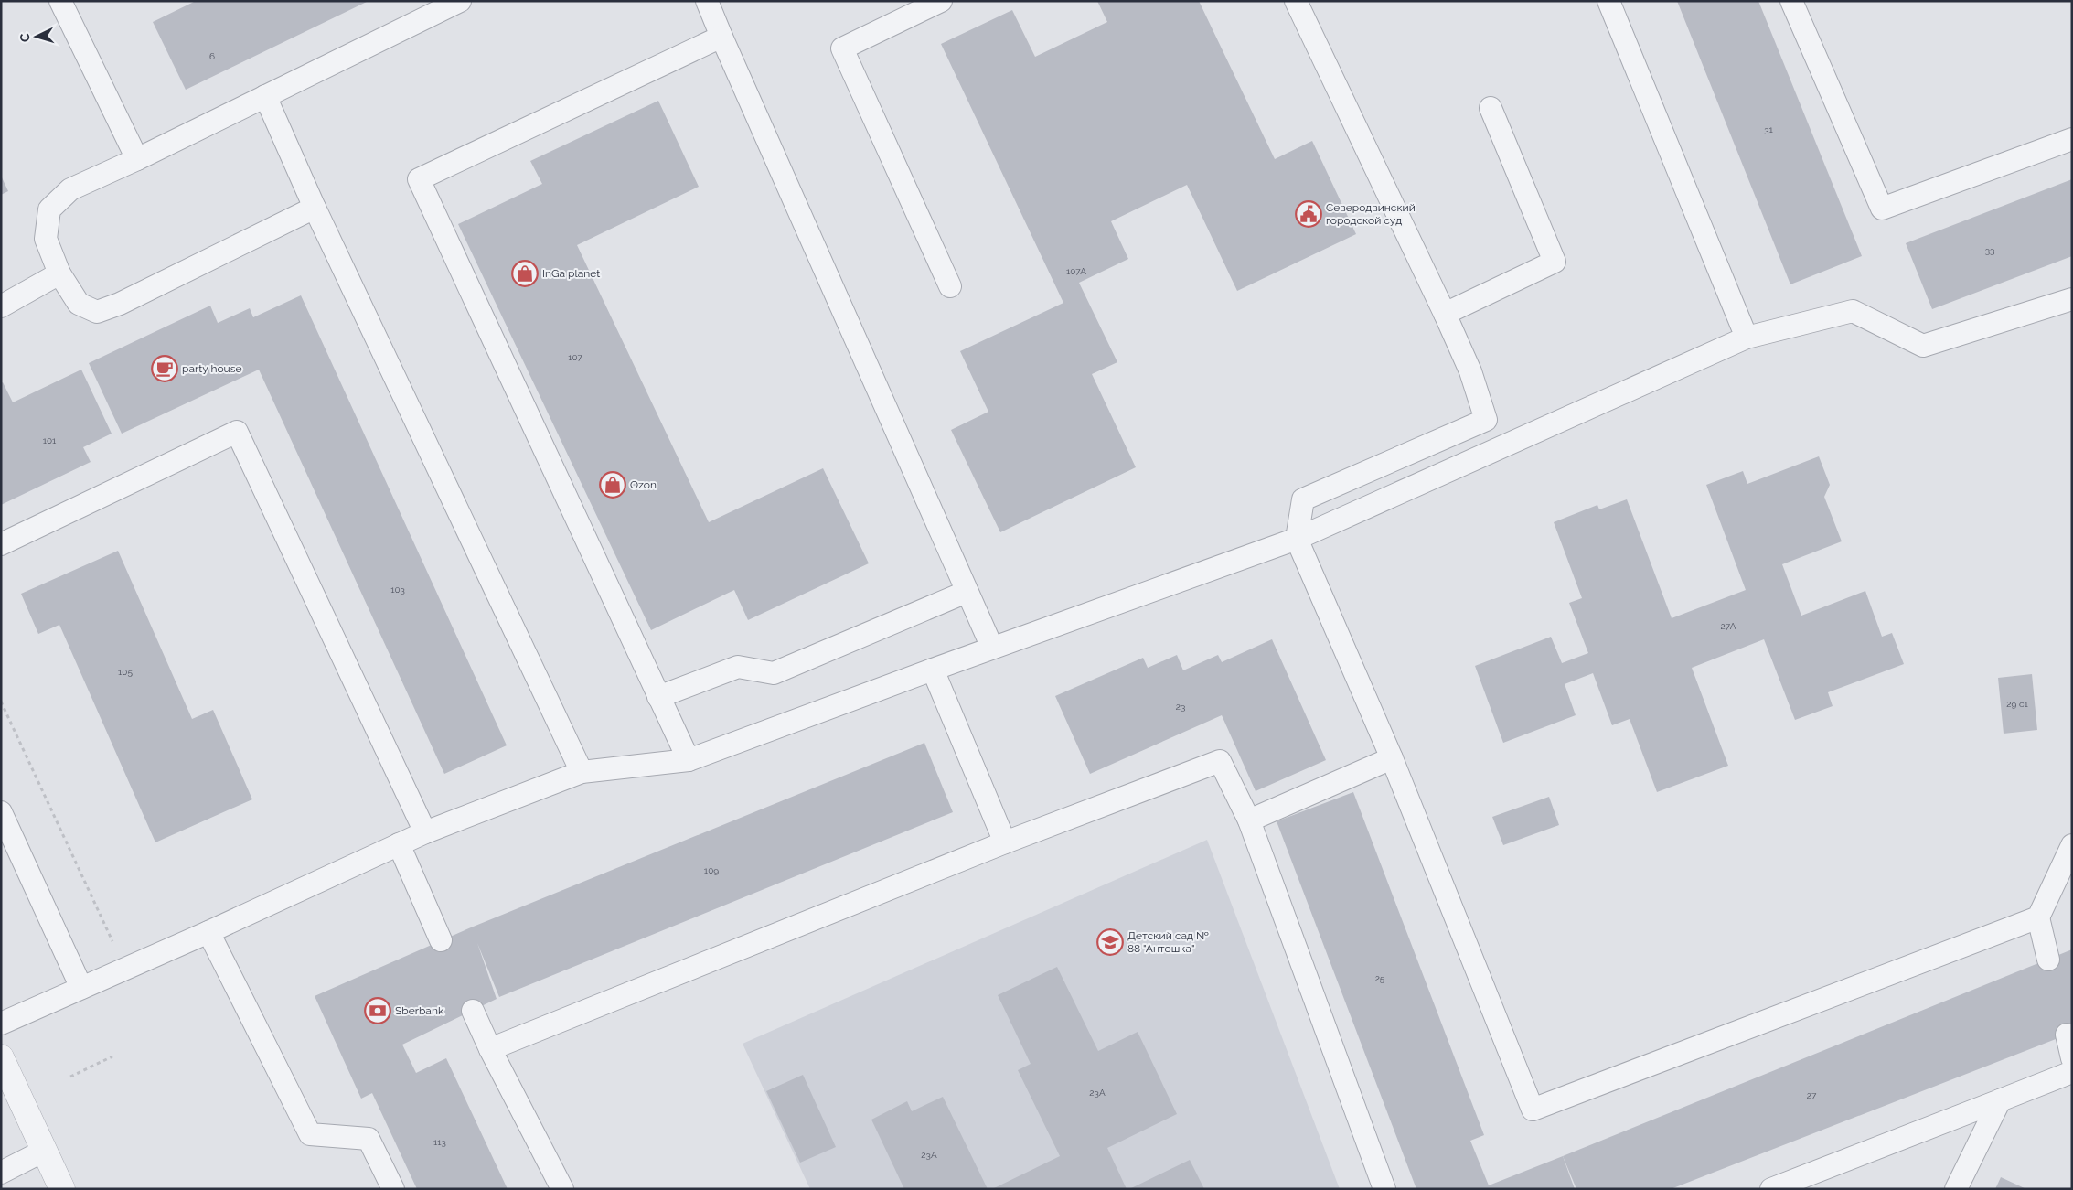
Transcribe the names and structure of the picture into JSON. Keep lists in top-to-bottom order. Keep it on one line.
{"places":{"public building":["Северодвинский городской суд"],"shop":["InGa planet","Ozon"],"cafe":["party house"],"school or university":["Детский сад № 88 \"Антошка\""],"bank":["Sberbank"]},"house_numbers":["6","31","33","107А","107","101","103","27А","105","29 с1","23","109","25","23А","27","113","23А"],"north":"left"}
